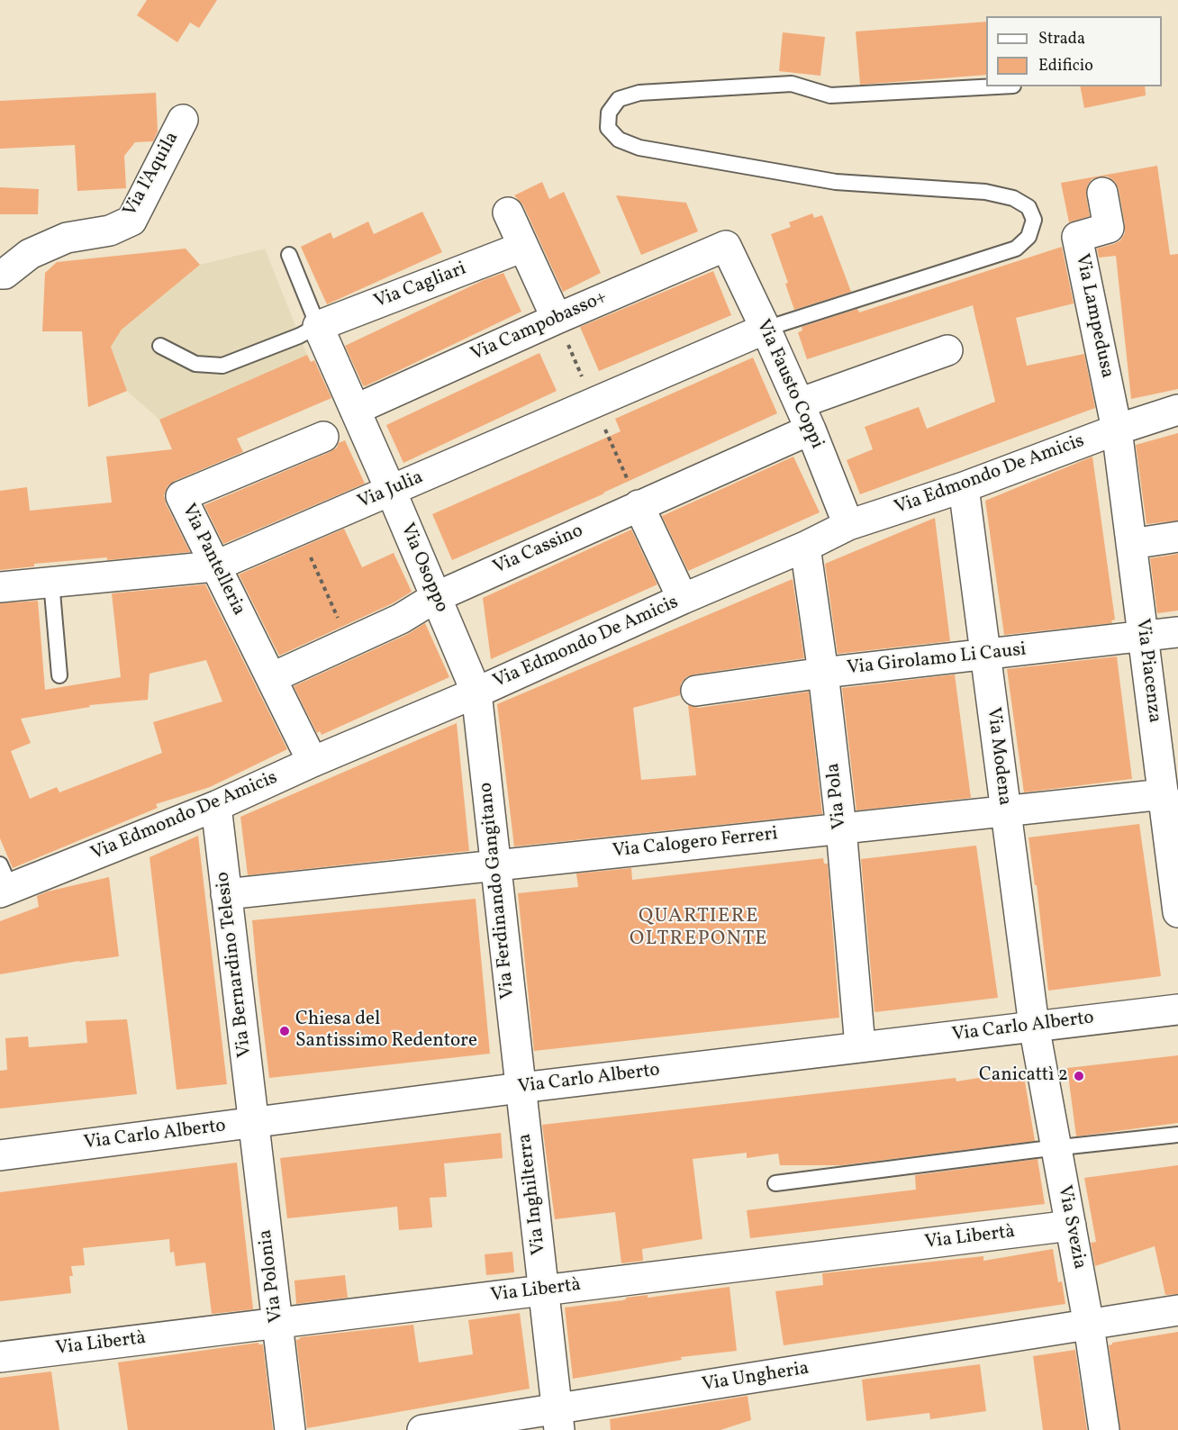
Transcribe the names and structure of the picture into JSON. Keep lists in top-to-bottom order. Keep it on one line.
{"streets":{"street":["Via l'Aquila","Via Cagliari","Via Lampedusa","Via Campobasso+","Via Fausto Coppi","Via Edmondo De Amicis","Via Julia","Via Cassino","Via Pantelleria","Via Osoppo","Via Girolamo Li Causi","Via Piacenza","Via Modena","Via Pola","Via Calogero Ferreri","Via Ferdinando Gangitano","Via Bernardino Telesio","Via Carlo Alberto","Via Inghilterra","Via Svezia","Via Libertà","Via Polonia","Via Ungheria"]},"crossings":[["Via Cagliari","Via Osoppo"],["Via Lampedusa","Via Edmondo De Amicis"],["Via Lampedusa","Via Piacenza"],["Via Campobasso+","Via Fausto Coppi"],["Via Campobasso+","Via Osoppo"],["Via Fausto Coppi","Via Edmondo De Amicis"],["Via Fausto Coppi","Via Julia"],["Via Fausto Coppi","Via Cassino"],["Via Edmondo De Amicis","Via Pantelleria"],["Via Edmondo De Amicis","Via Osoppo"],["Via Edmondo De Amicis","Via Piacenza"],["Via Edmondo De Amicis","Via Modena"],["Via Edmondo De Amicis","Via Pola"],["Via Edmondo De Amicis","Via Ferdinando Gangitano"],["Via Edmondo De Amicis","Via Bernardino Telesio"],["Via Julia","Via Pantelleria"],["Via Julia","Via Osoppo"],["Via Cassino","Via Pantelleria"],["Via Cassino","Via Osoppo"],["Via Osoppo","Via Ferdinando Gangitano"],["Via Girolamo Li Causi","Via Piacenza"],["Via Girolamo Li Causi","Via Modena"],["Via Girolamo Li Causi","Via Pola"],["Via Piacenza","Via Calogero Ferreri"],["Via Modena","Via Calogero Ferreri"],["Via Modena","Via Carlo Alberto"],["Via Modena","Via Svezia"],["Via Pola","Via Calogero Ferreri"],["Via Pola","Via Carlo Alberto"],["Via Calogero Ferreri","Via Ferdinando Gangitano"],["Via Calogero Ferreri","Via Bernardino Telesio"],["Via Ferdinando Gangitano","Via Carlo Alberto"],["Via Ferdinando Gangitano","Via Inghilterra"],["Via Bernardino Telesio","Via Carlo Alberto"],["Via Bernardino Telesio","Via Polonia"],["Via Carlo Alberto","Via Inghilterra"],["Via Carlo Alberto","Via Svezia"],["Via Carlo Alberto","Via Polonia"],["Via Inghilterra","Via Libertà"],["Via Inghilterra","Via Ungheria"],["Via Svezia","Via Libertà"],["Via Svezia","Via Ungheria"],["Via Libertà","Via Polonia"]],"districts":["QUARTIERE OLTREPONTE"],"places":["Chiesa del Santissimo Redentore","Canicattì 2"],"legend":["Strada","Edificio"]}
